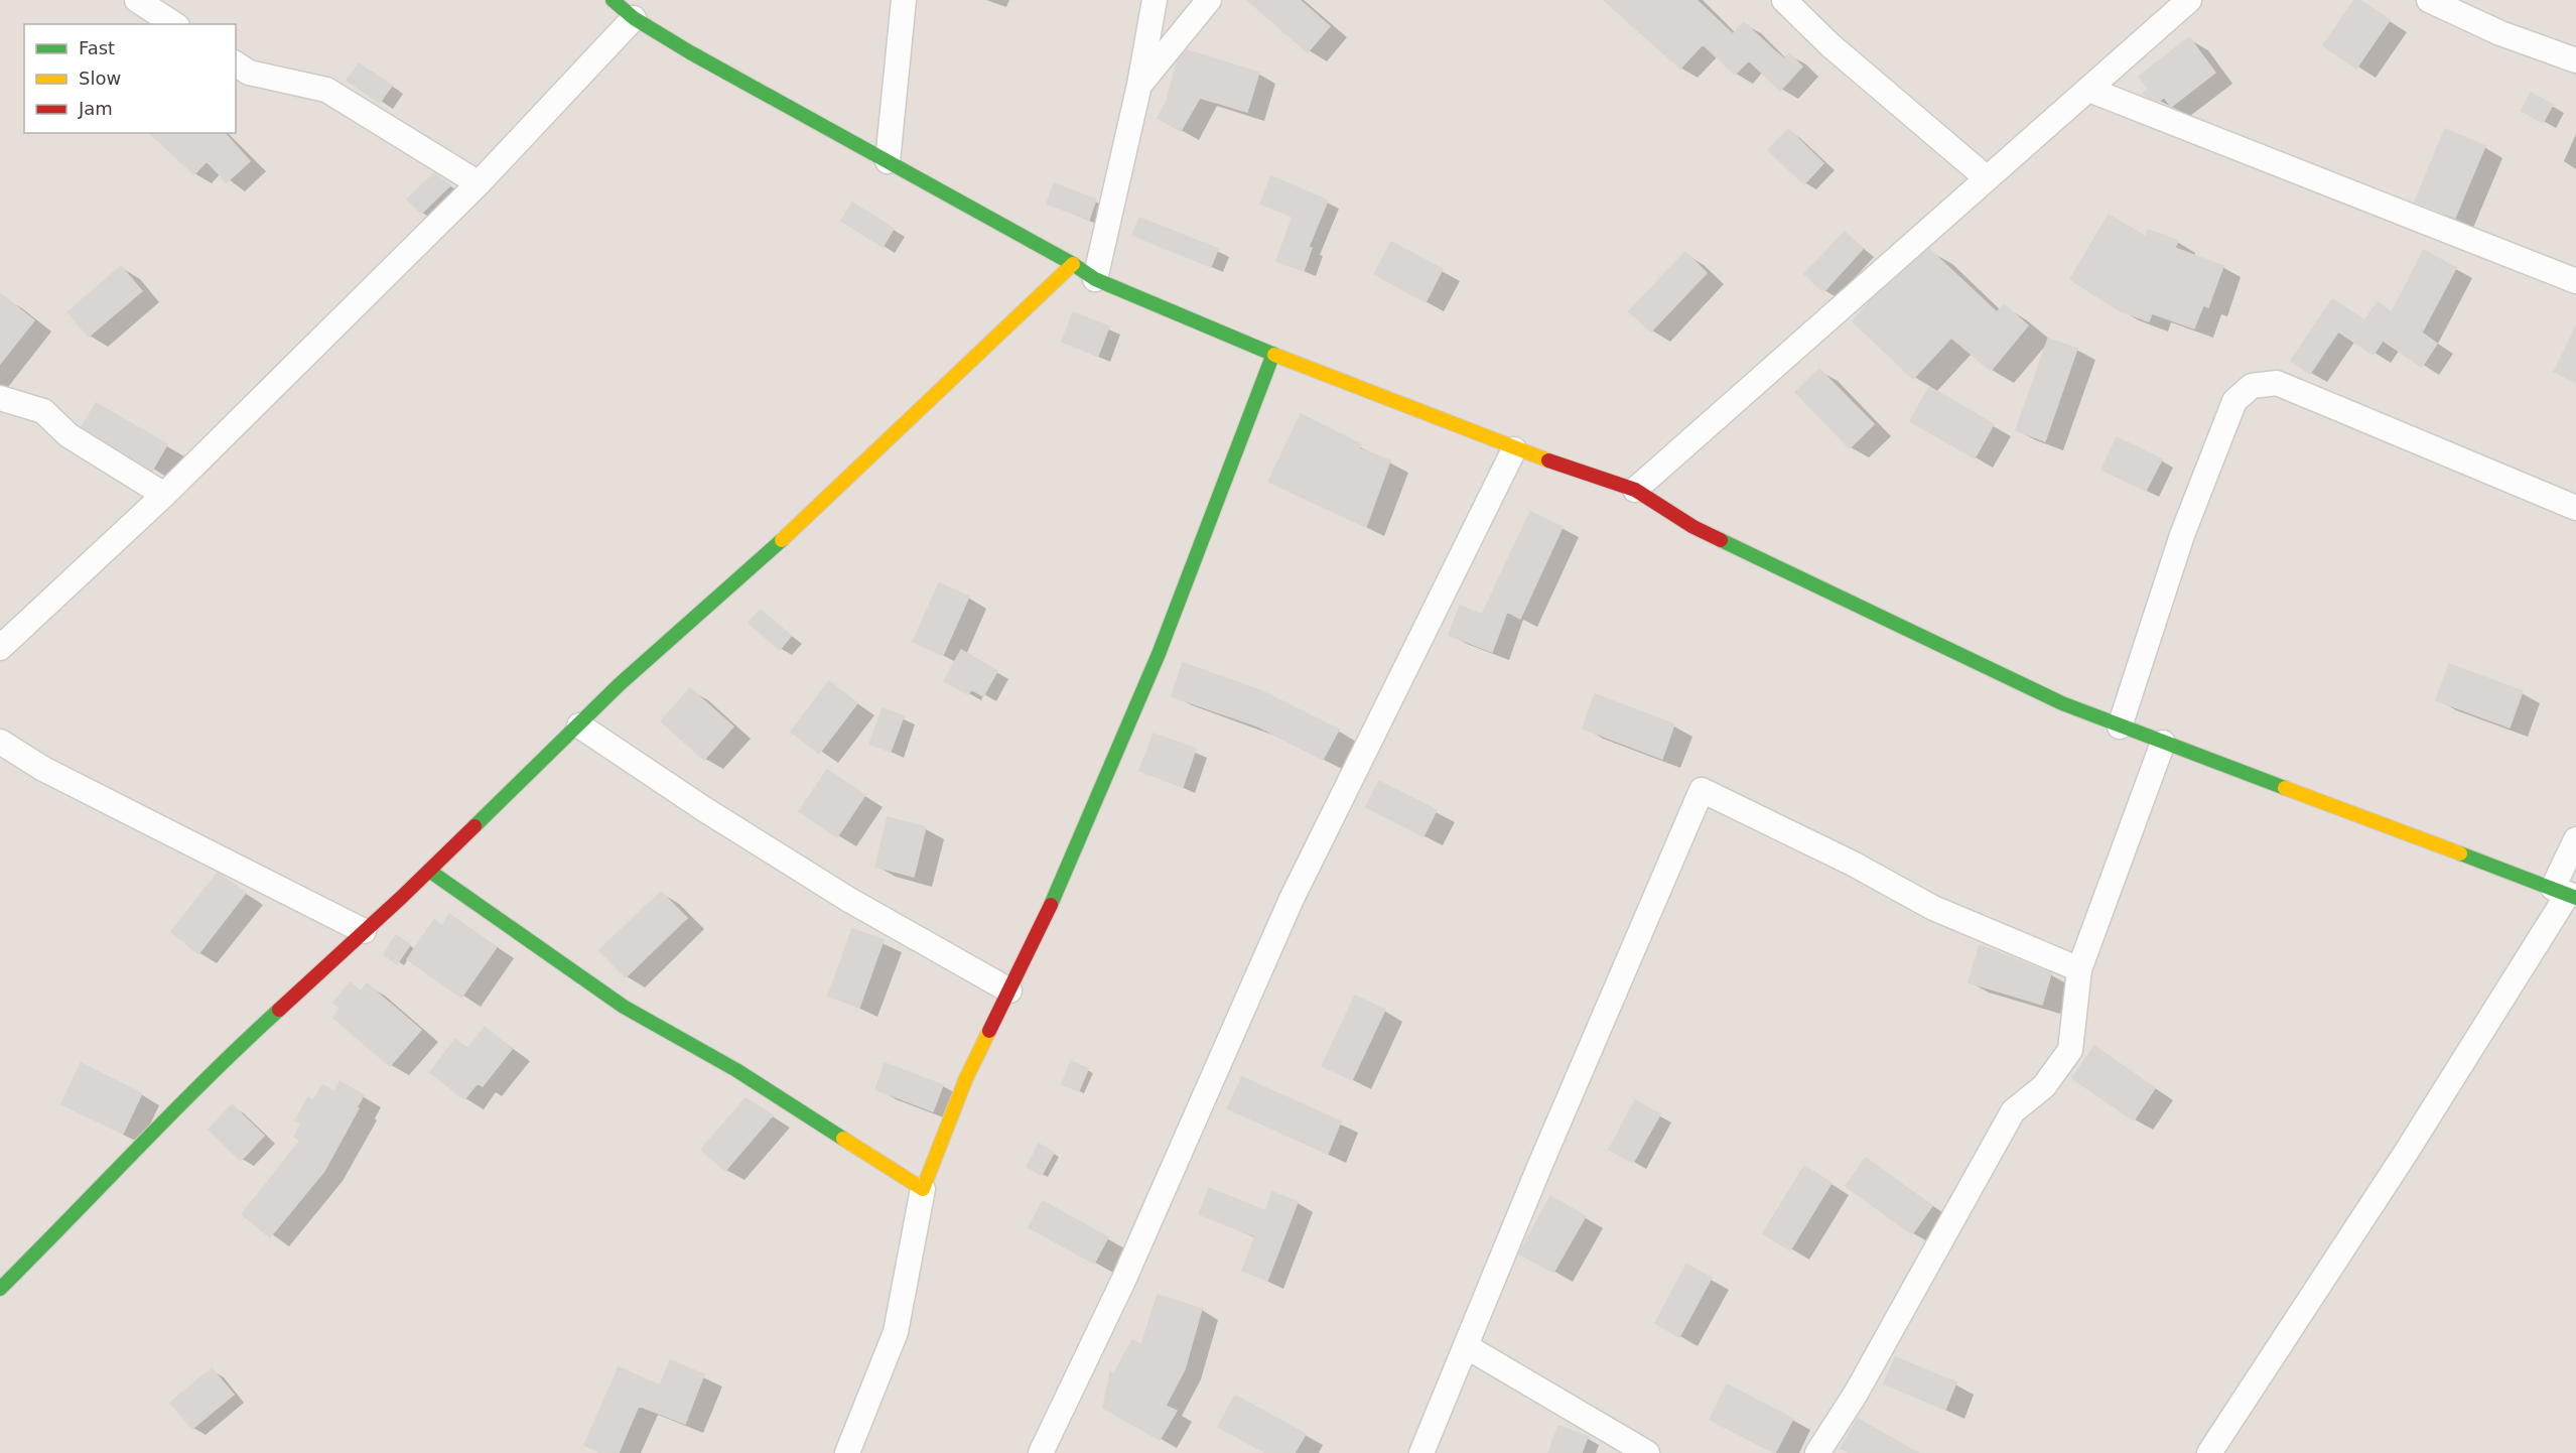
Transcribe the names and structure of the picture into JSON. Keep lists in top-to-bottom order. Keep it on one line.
{"legend":["Fast","Slow","Jam"]}
